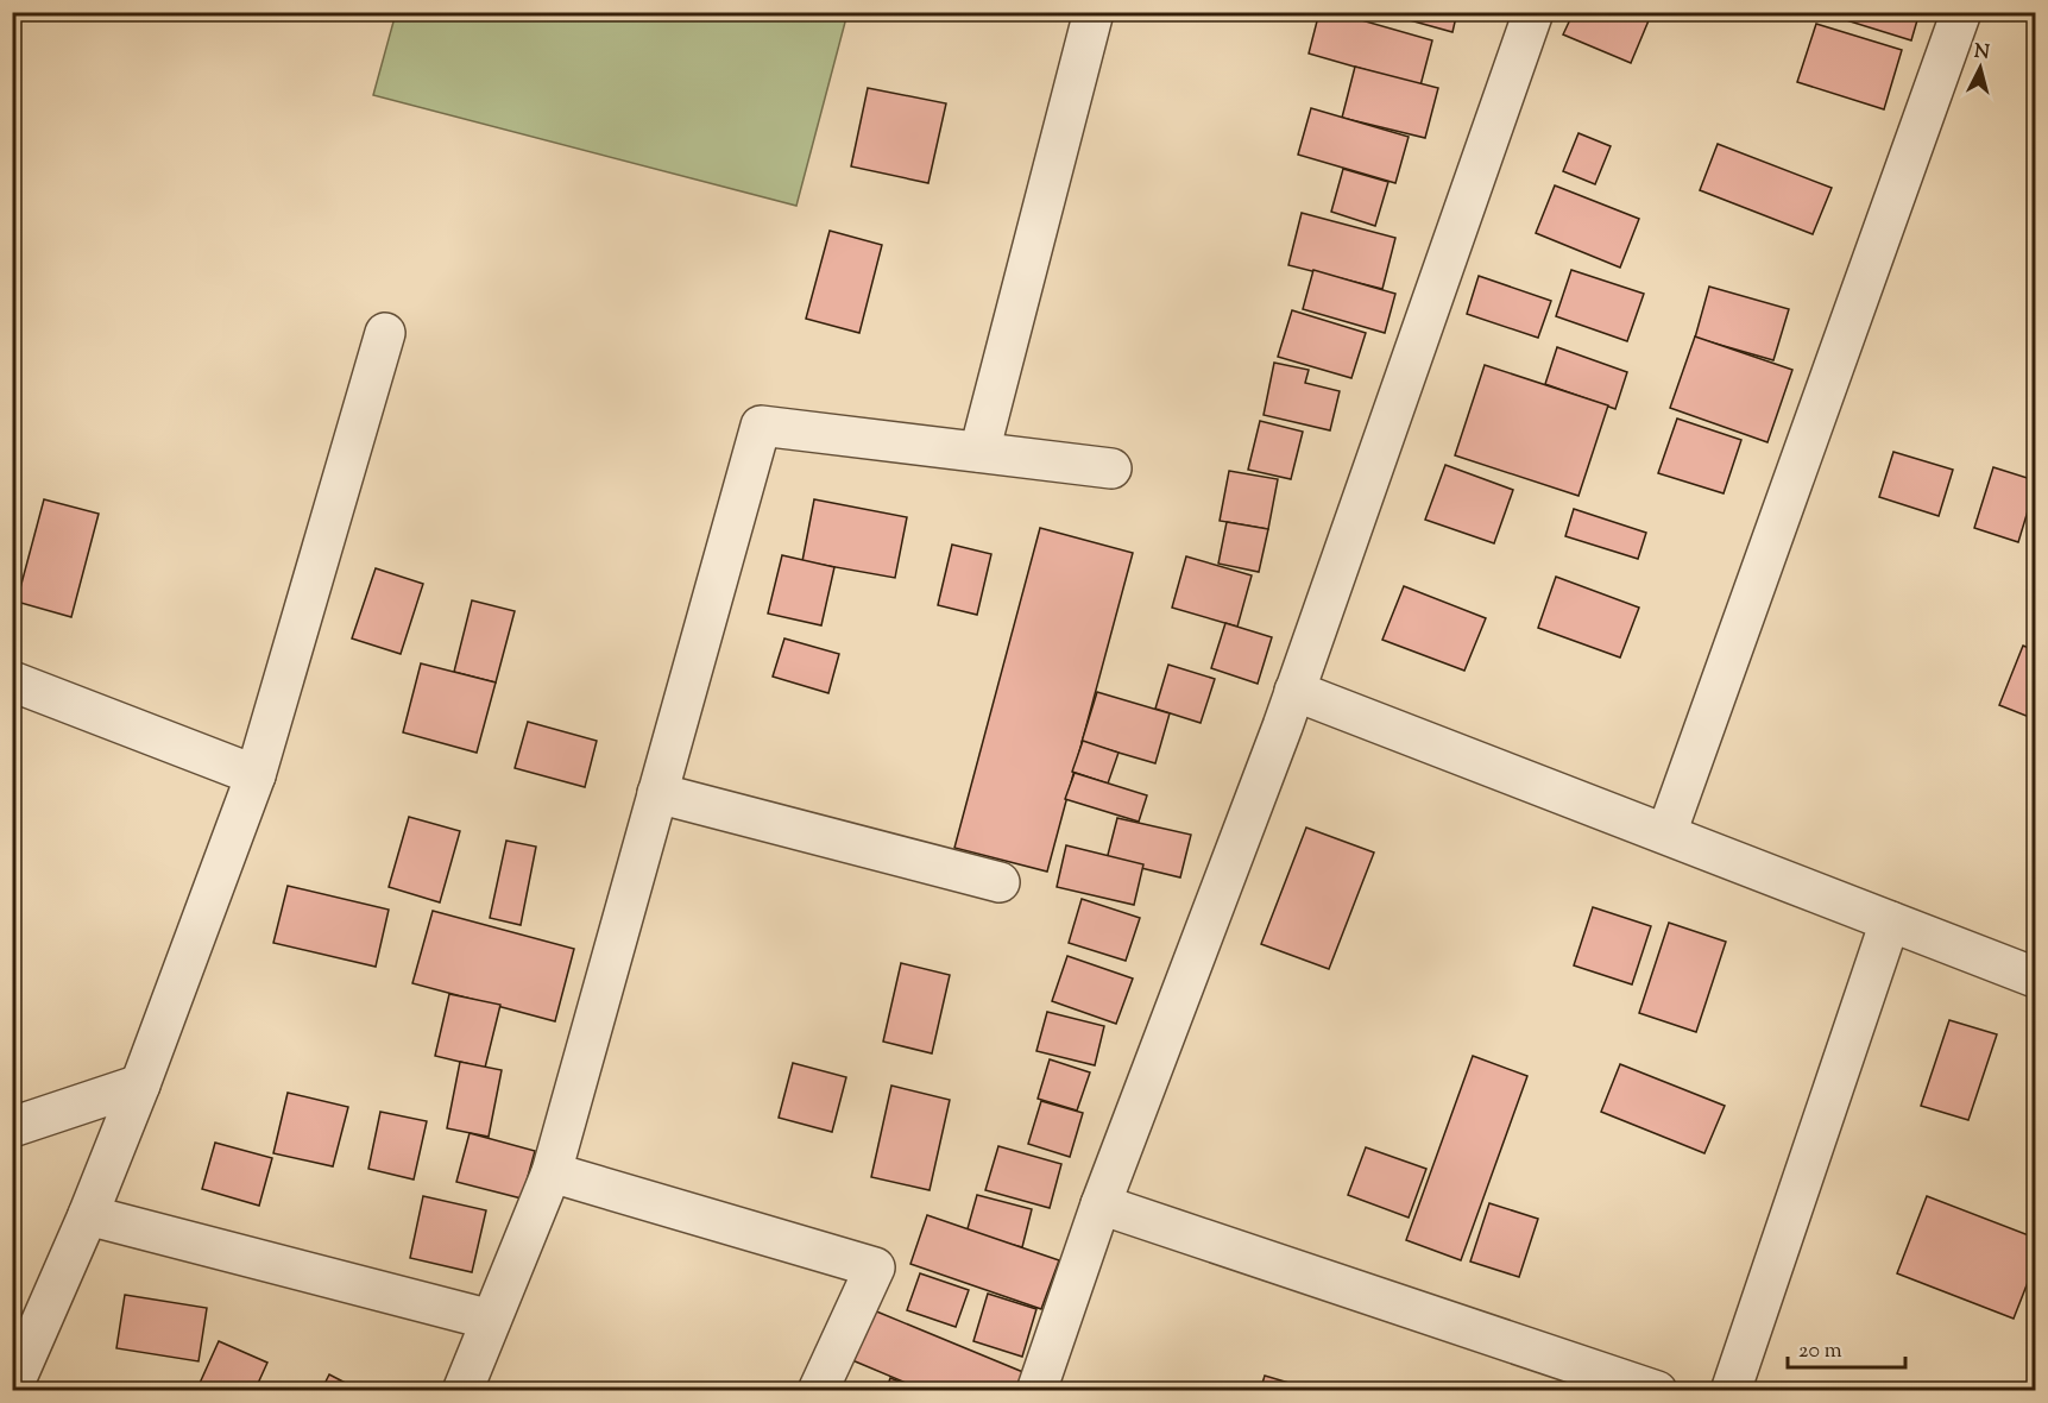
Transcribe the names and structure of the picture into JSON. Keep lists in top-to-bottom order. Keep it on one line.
{"scale_bar":"20 m","north":"top"}
